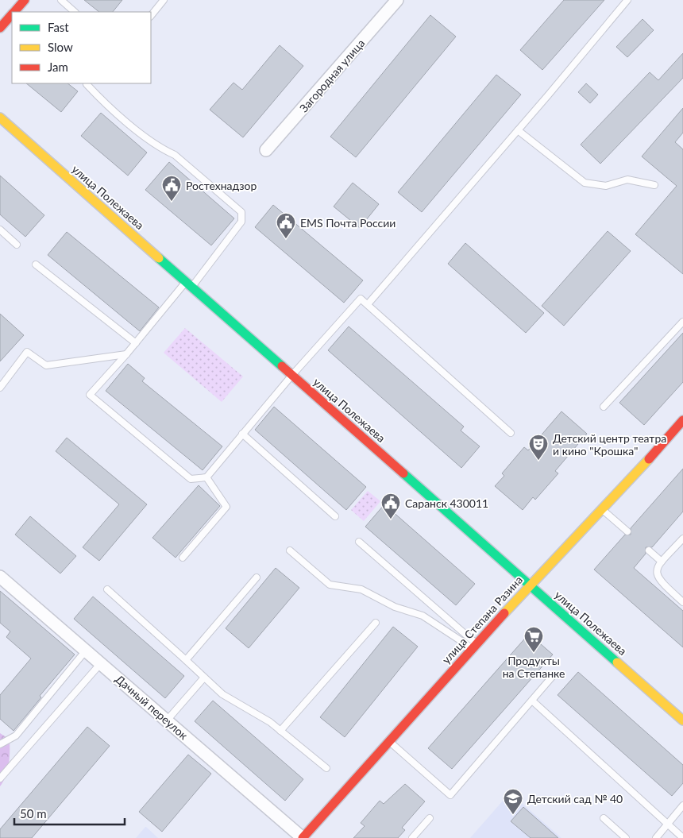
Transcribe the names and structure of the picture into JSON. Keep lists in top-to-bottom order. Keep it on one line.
{"streets":{"main road":["улица Полежаева","улица Степана Разина"],"street":["Загородная улица","Дачный переулок"]},"crossings":[["улица Полежаева","улица Степана Разина"],["улица Степана Разина","Дачный переулок"]],"places":{"public building":["Ростехнадзор","EMS Почта России","Саранск 430011"],"theatre":["Детский центр театра и кино \"Крошка\""],"supermarket":["Продукты на Степанке"],"school or university":["Детский сад № 40"]},"legend":["Fast","Slow","Jam"],"scale_bar":"50 m"}
